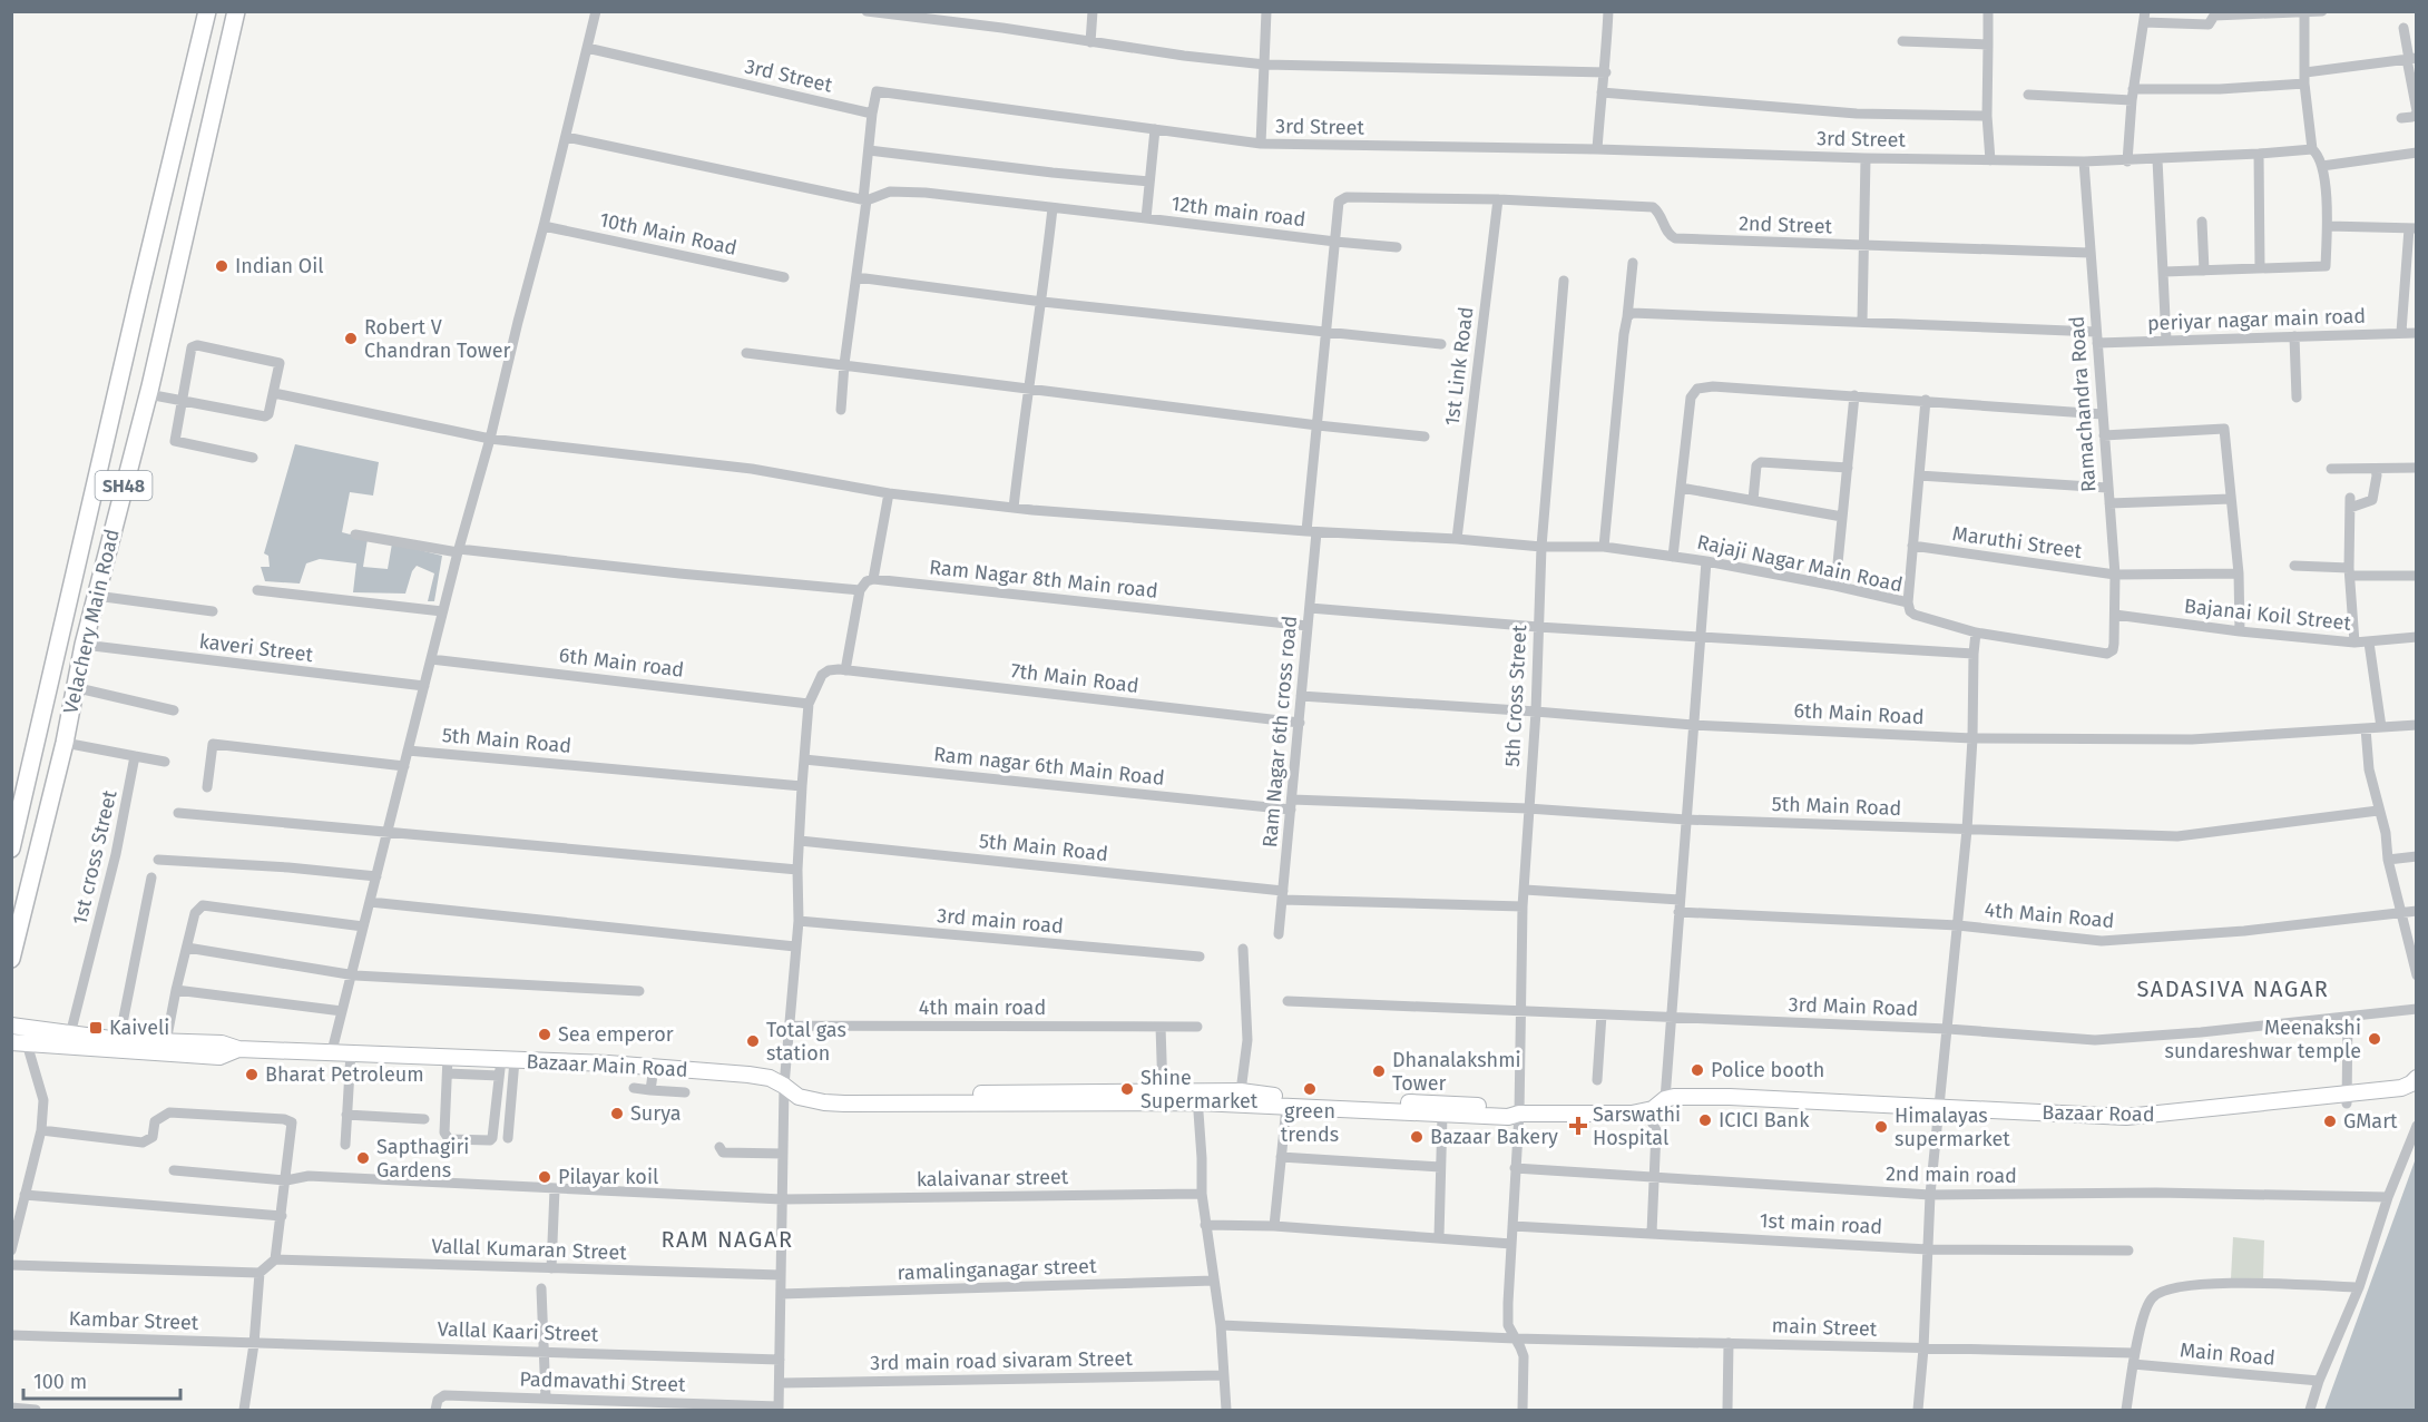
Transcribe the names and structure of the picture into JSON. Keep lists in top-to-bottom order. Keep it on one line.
{"streets":{"main road":["SH48","Velachery Main Road","Bazaar Main Road","Bazaar Road"],"street":["3rd Street","12th main road","2nd Street","10th Main Road","periyar nagar main road","1st Link Road","Ramachandra Road","Maruthi Street","Rajaji Nagar Main Road","Ram Nagar 8th Main road","Bajanai Koil Street","kaveri Street","6th Main road","7th Main Road","5th Cross Street","6th Main Road","Ram Nagar 6th cross road","5th Main Road","Ram nagar 6th Main Road","1st cross Street","4th Main Road","3rd main road","3rd Main Road","4th main road","2nd main road","kalaivanar street","1st main road","Vallal Kumaran Street","ramalinganagar street","Kambar Street","main Street","Vallal Kaari Street","Main Road","3rd main road sivaram Street","Padmavathi Street"]},"crossings":[["3rd Street","12th main road"],["3rd Street","Ramachandra Road"],["12th main road","Ram Nagar 6th cross road"],["2nd Street","1st Link Road"],["2nd Street","Ramachandra Road"],["2nd Street","Ram Nagar 6th cross road"],["periyar nagar main road","Ramachandra Road"],["1st Link Road","Rajaji Nagar Main Road"],["1st Link Road","Ram Nagar 6th cross road"],["Ramachandra Road","Maruthi Street"],["Ramachandra Road","Rajaji Nagar Main Road"],["Ramachandra Road","Bajanai Koil Street"],["Rajaji Nagar Main Road","5th Cross Street"],["Rajaji Nagar Main Road","Ram Nagar 6th cross road"],["Ram Nagar 8th Main road","Ram Nagar 6th cross road"],["Velachery Main Road","kaveri Street"],["7th Main Road","Ram Nagar 6th cross road"],["5th Cross Street","6th Main Road"],["5th Cross Street","5th Main Road"],["5th Cross Street","3rd Main Road"],["5th Cross Street","Bazaar Road"],["5th Cross Street","2nd main road"],["5th Cross Street","1st main road"],["5th Cross Street","main Street"],["6th Main Road","Ram Nagar 6th cross road"],["Ram Nagar 6th cross road","5th Main Road"],["Ram Nagar 6th cross road","Ram nagar 6th Main Road"],["5th Main Road","Ram nagar 6th Main Road"],["1st cross Street","Bazaar Main Road"],["Bazaar Main Road","Bazaar Road"],["Kambar Street","Vallal Kaari Street"],["main Street","Main Road"]],"districts":["SADASIVA NAGAR","RAM NAGAR"],"places":{"other":["Indian Oil","Robert V Chandran Tower","Sea emperor","Meenakshi sundareshwar temple","Total gas station","Police booth","Dhanalakshmi Tower","Bharat Petroleum","Shine Supermarket","green trends","Surya","ICICI Bank","GMart","Himalayas supermarket","Bazaar Bakery","Sapthagiri Gardens","Pilayar koil"],"transit":["Kaiveli"],"health":["Sarswathi Hospital"]},"scale_bar":"100 m"}
